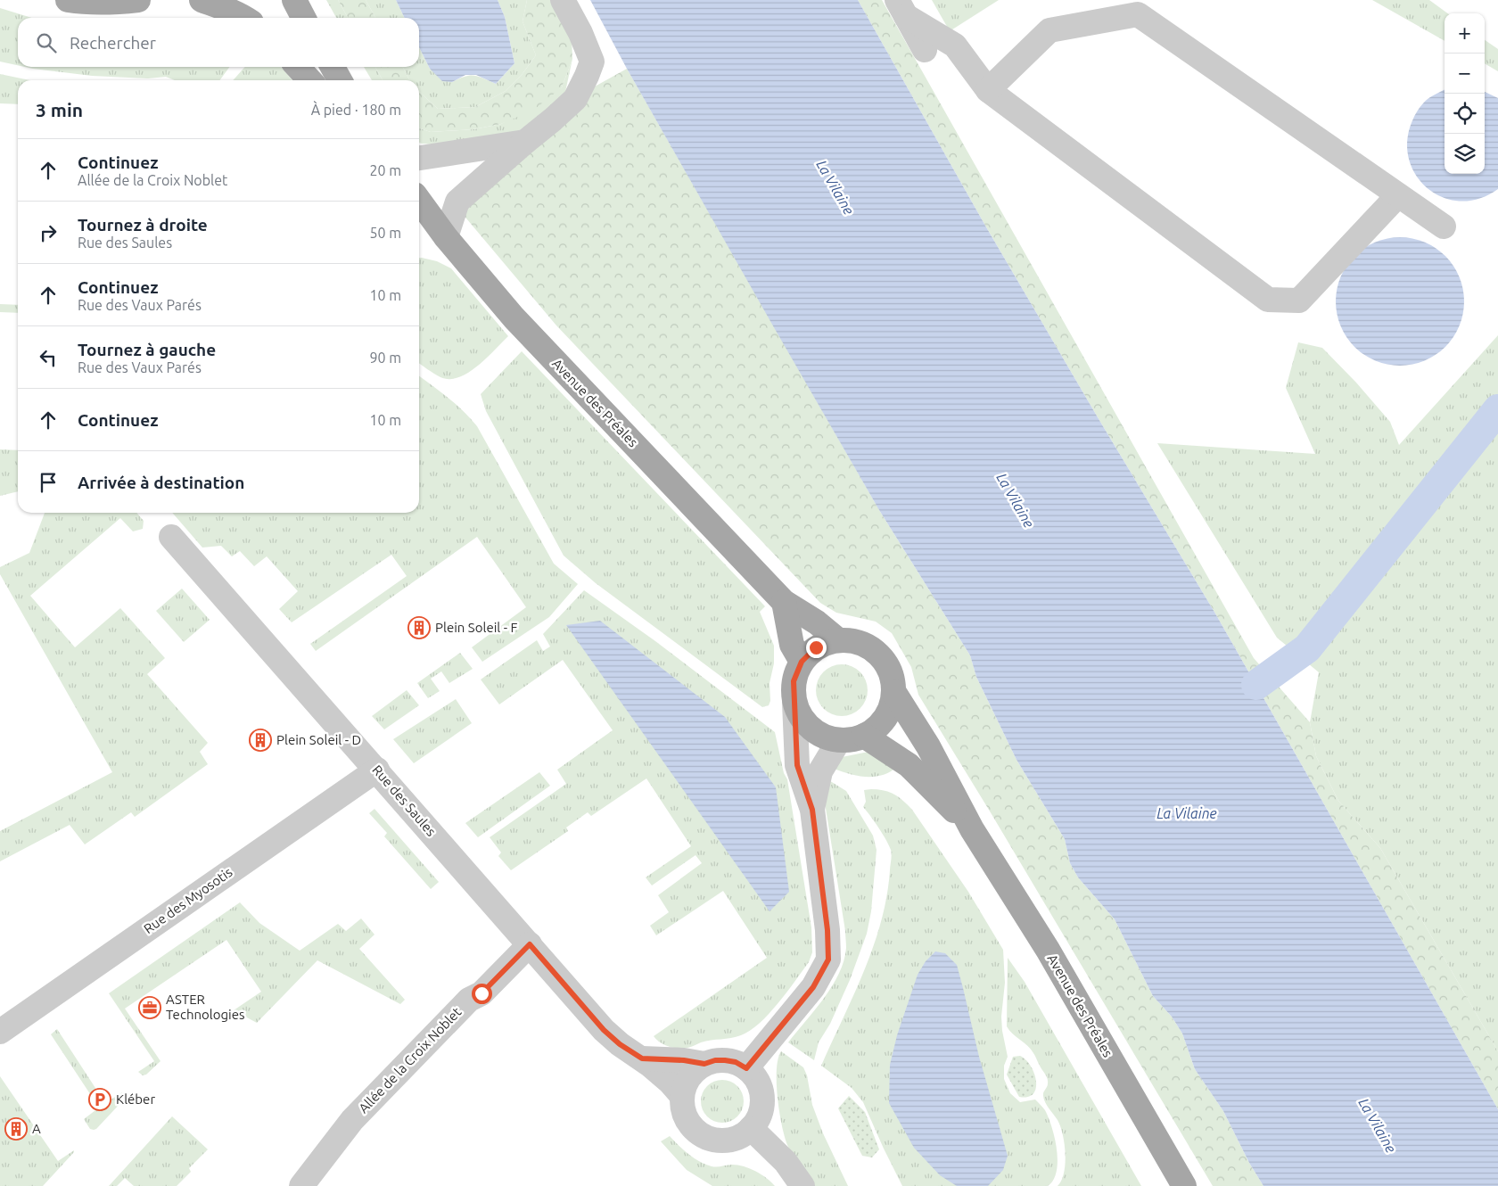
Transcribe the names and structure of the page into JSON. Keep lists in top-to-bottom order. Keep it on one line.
{"streets":{"main road":["Avenue des Préales"],"street":["Rue des Saules","Rue des Myosotis","Allée de la Croix Noblet"]},"crossings":[["Rue des Saules","Rue des Myosotis"],["Rue des Saules","Allée de la Croix Noblet"]],"water":["La Vilaine"],"places":{"building":["Plein Soleil - F","Plein Soleil - D","A"],"office":["ASTER Technologies"],"parking":["Kléber"]},"page":{"map_buttons":["+","−"],"search":"Rechercher","heading":["3 min","À pied · 180 m"],"list":[["Continuez","Allée de la Croix Noblet","20 m"],["Tournez à droite","Rue des Saules","50 m"],["Continuez","Rue des Vaux Parés","10 m"],["Tournez à gauche","Rue des Vaux Parés","90 m"],["Continuez","10 m"],"Arrivée à destination"]}}
